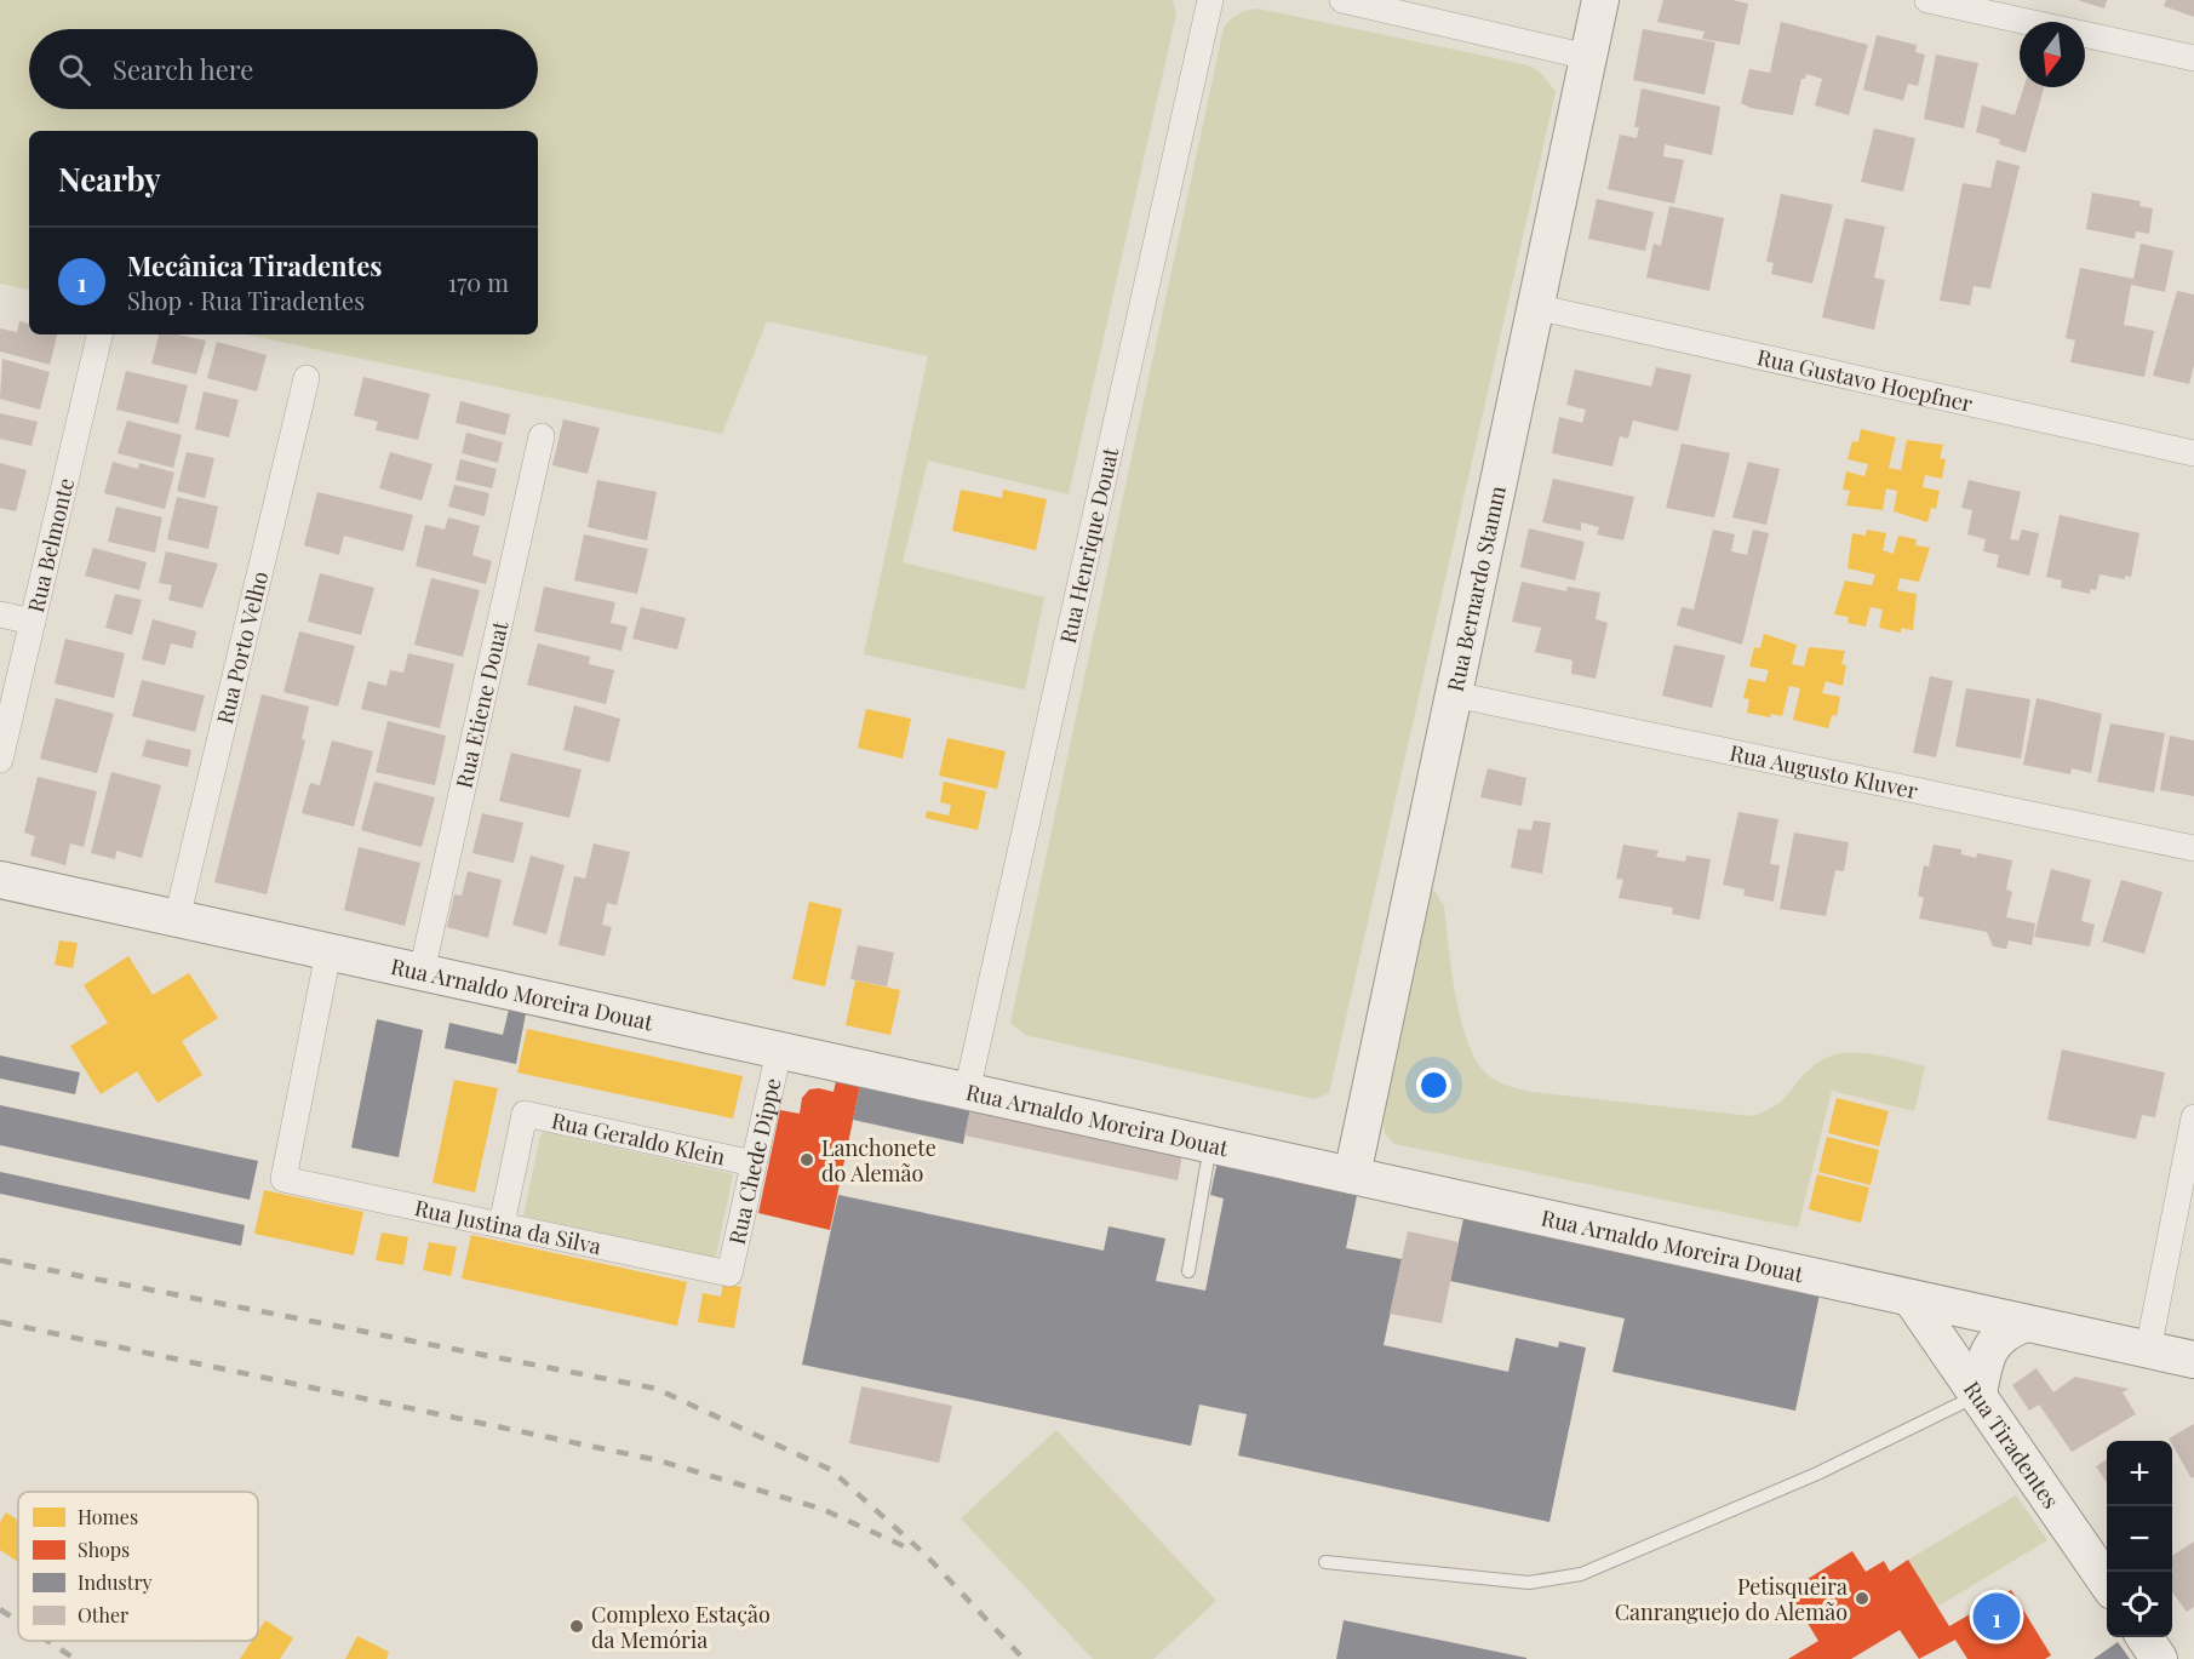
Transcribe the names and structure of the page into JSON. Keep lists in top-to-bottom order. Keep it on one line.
{"streets":{"street":["Rua Gustavo Hoepfner","Rua Belmonte","Rua Henrique Douat","Rua Bernardo Stamm","Rua Porto Velho","Rua Etiene Douat","Rua Augusto Kluver","Rua Arnaldo Moreira Douat","Rua Geraldo Klein","Rua Chede Dippe","Rua Justina da Silva","Rua Tiradentes"]},"crossings":[["Rua Gustavo Hoepfner","Rua Bernardo Stamm"],["Rua Henrique Douat","Rua Arnaldo Moreira Douat"],["Rua Bernardo Stamm","Rua Augusto Kluver"],["Rua Bernardo Stamm","Rua Arnaldo Moreira Douat"],["Rua Porto Velho","Rua Arnaldo Moreira Douat"],["Rua Etiene Douat","Rua Arnaldo Moreira Douat"],["Rua Arnaldo Moreira Douat","Rua Chede Dippe"],["Rua Arnaldo Moreira Douat","Rua Justina da Silva"],["Rua Arnaldo Moreira Douat","Rua Tiradentes"],["Rua Geraldo Klein","Rua Chede Dippe"],["Rua Geraldo Klein","Rua Justina da Silva"],["Rua Chede Dippe","Rua Justina da Silva"]],"places":["Lanchonete do Alemão","Petisqueira Canranguejo do Alemão","Complexo Estação da Memória"],"legend":["Homes","Shops","Industry","Other"],"north":"bottom","page":{"search":"Search here","heading":"Nearby","list":[{"mark":"1","name":"Mecânica Tiradentes","note":"Shop · Rua Tiradentes","value":"170 m"}],"map_buttons":["+","−"],"pins":"1"}}
